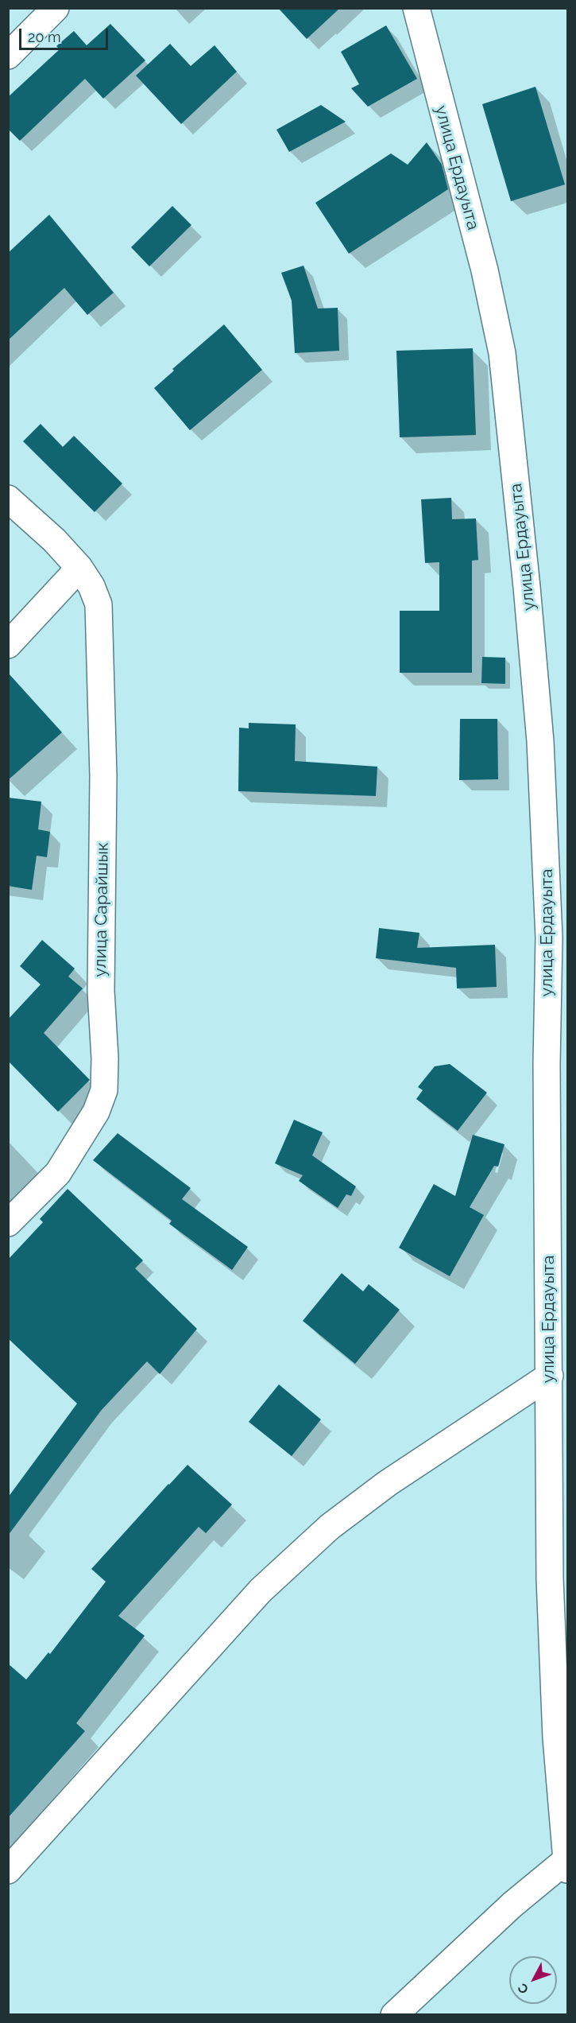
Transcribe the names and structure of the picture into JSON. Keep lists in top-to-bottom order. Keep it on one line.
{"streets":{"street":["улица Ердауыта","улица Сарайшык"]},"scale_bar":"20 m","north":"bottom left"}
